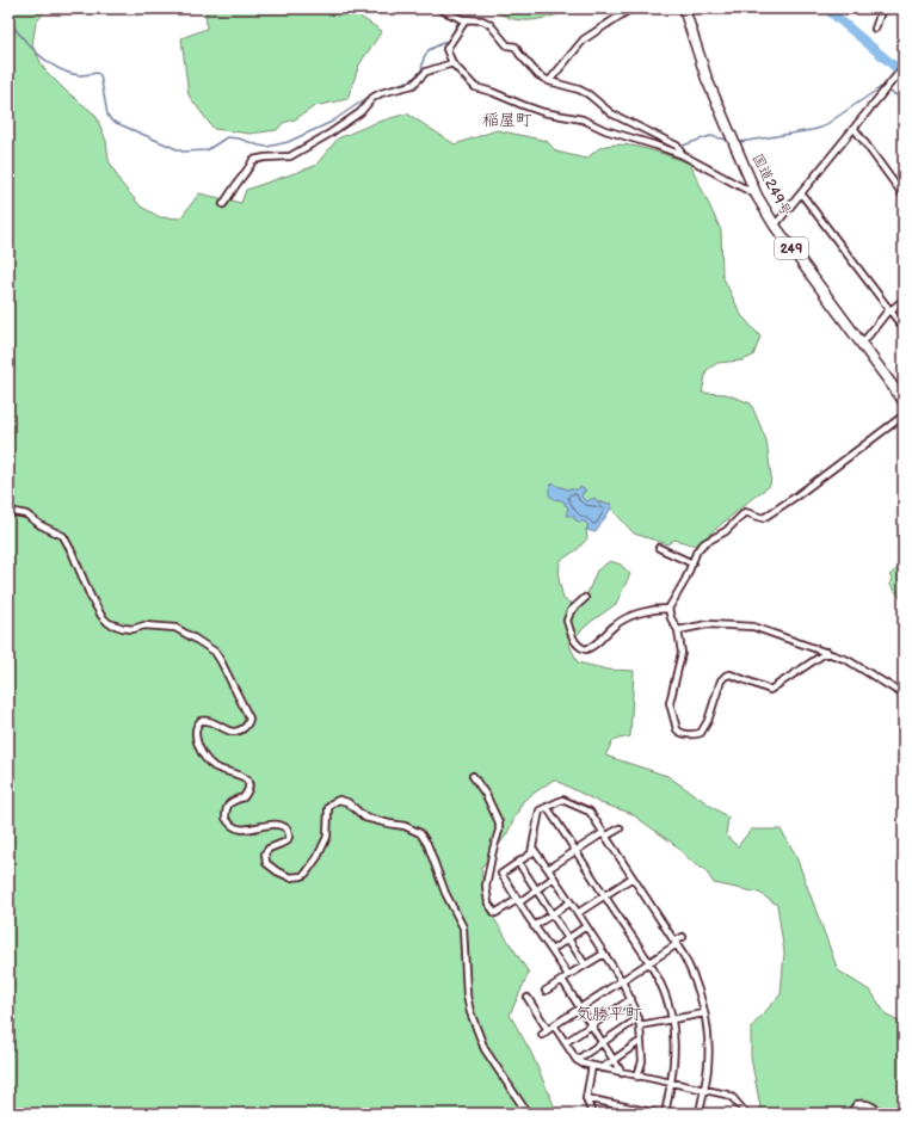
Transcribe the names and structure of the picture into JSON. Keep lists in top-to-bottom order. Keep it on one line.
{"streets":{"highway":["国道249号","249"]},"districts":["稲屋町","気勝平町"]}
